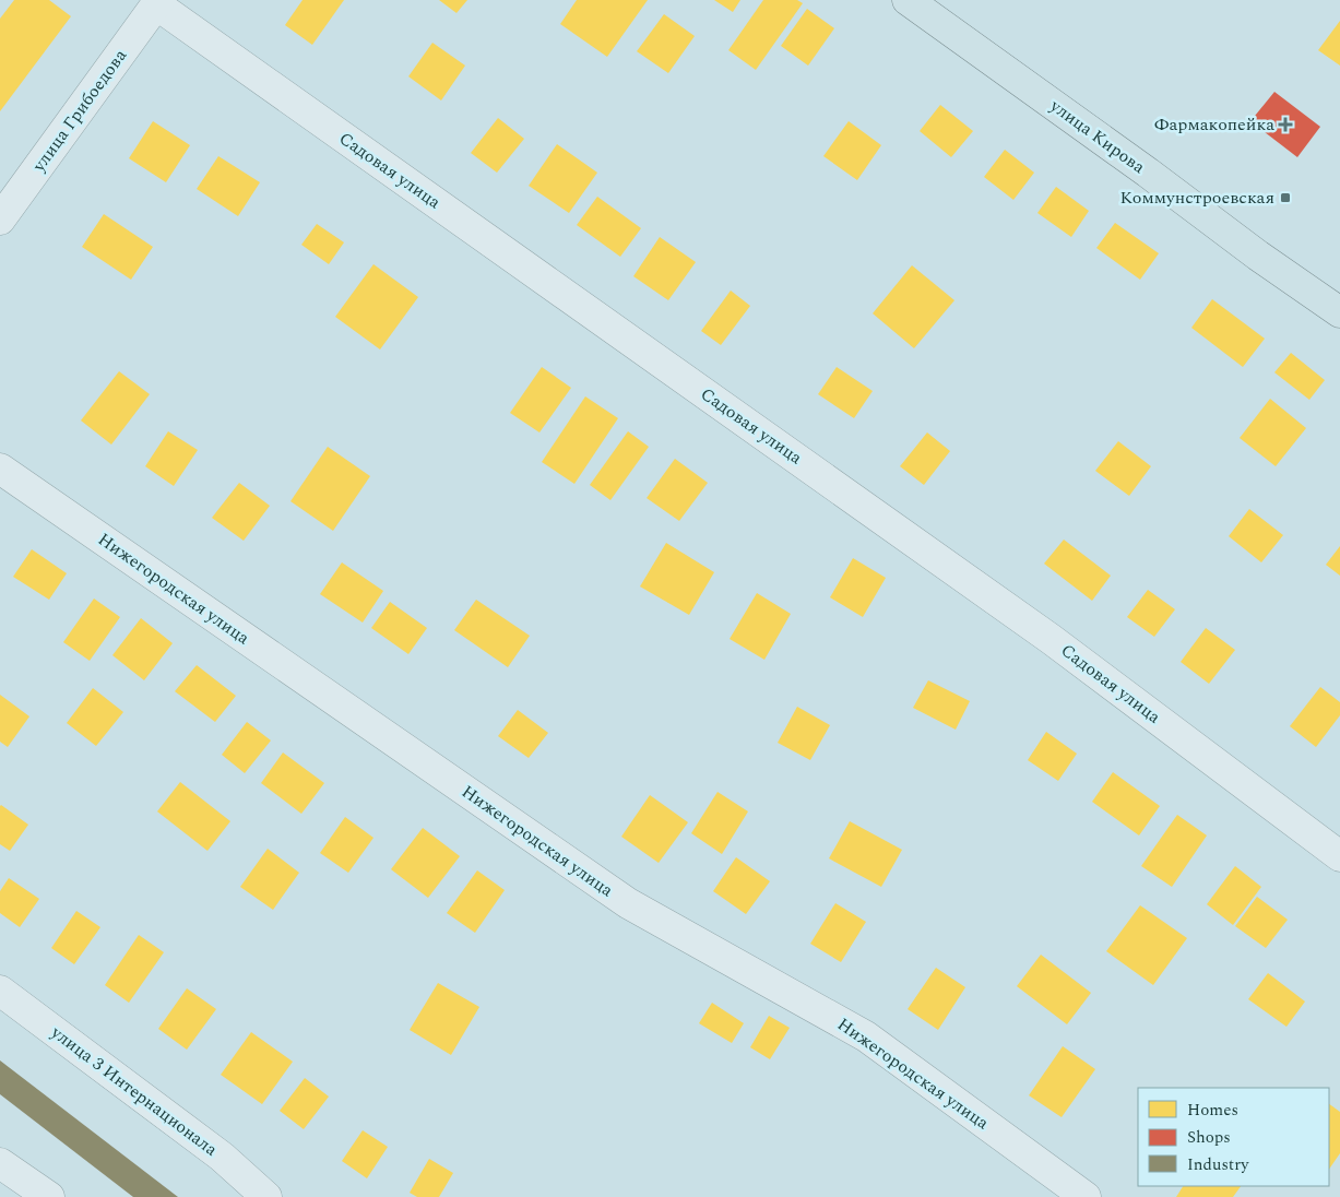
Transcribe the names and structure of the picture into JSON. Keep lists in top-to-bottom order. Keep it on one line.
{"streets":{"main road":["улица Кирова"],"street":["улица Грибоедова","Садовая улица","Нижегородская улица","улица 3 Интернационала"]},"crossings":[["улица Грибоедова","Садовая улица"]],"places":{"health":["Фармакопейка"],"transit":["Коммунстроевская"]},"legend":["Homes","Shops","Industry"]}
